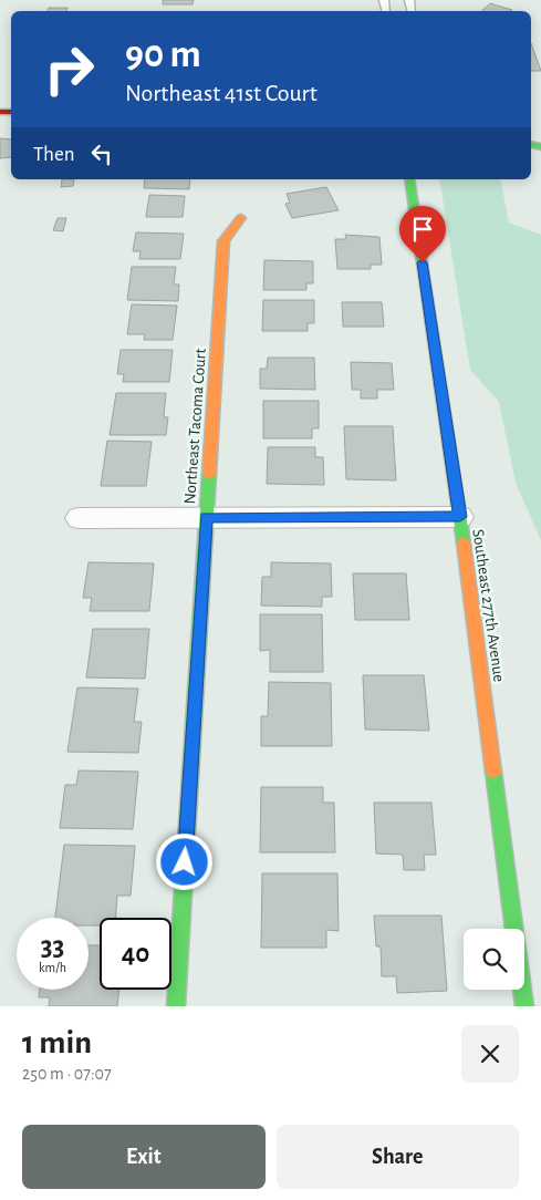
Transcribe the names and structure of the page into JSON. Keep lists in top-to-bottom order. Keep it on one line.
{"streets":{"street":["Northeast Tacoma Court","Southeast 277th Avenue"]},"page":{"turn":["90 m","Northeast 41st Court"],"then":"Then","speed":"33 km/h","limit":"40","heading":["1 min","250 m · 07:07"],"buttons":["Exit","Share"]}}
